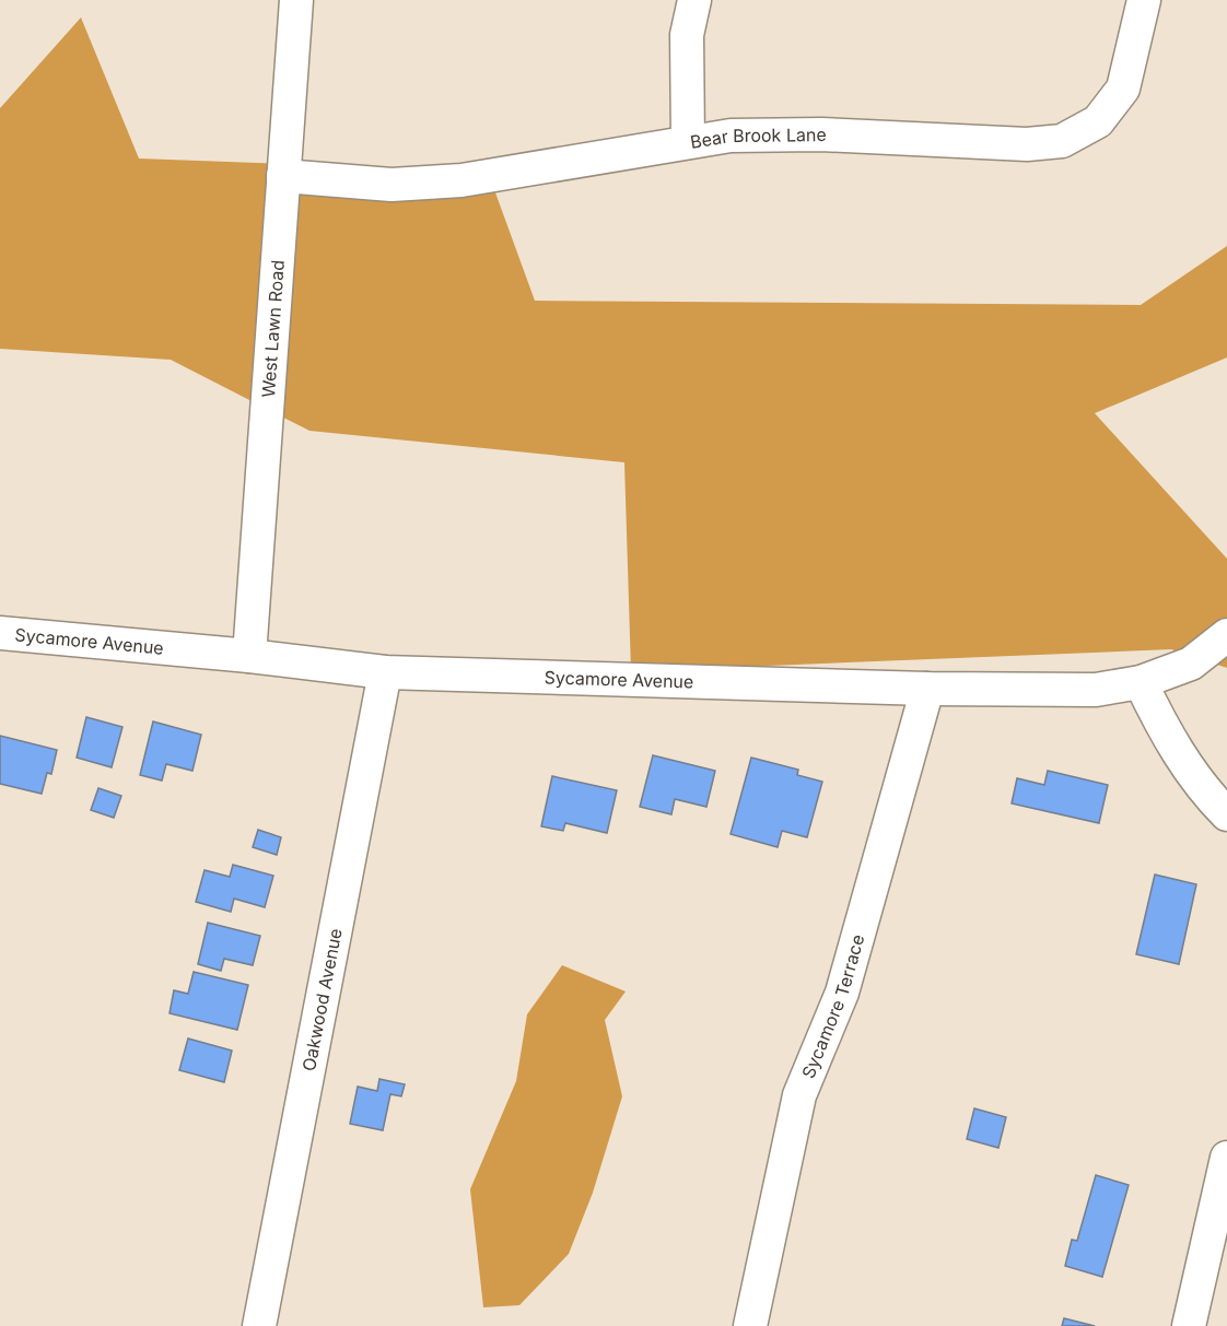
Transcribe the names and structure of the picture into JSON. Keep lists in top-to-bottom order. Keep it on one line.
{"streets":{"street":["Bear Brook Lane","West Lawn Road","Sycamore Avenue","Oakwood Avenue","Sycamore Terrace"]},"crossings":[["Bear Brook Lane","West Lawn Road"],["West Lawn Road","Sycamore Avenue"],["Sycamore Avenue","Oakwood Avenue"],["Sycamore Avenue","Sycamore Terrace"]]}
